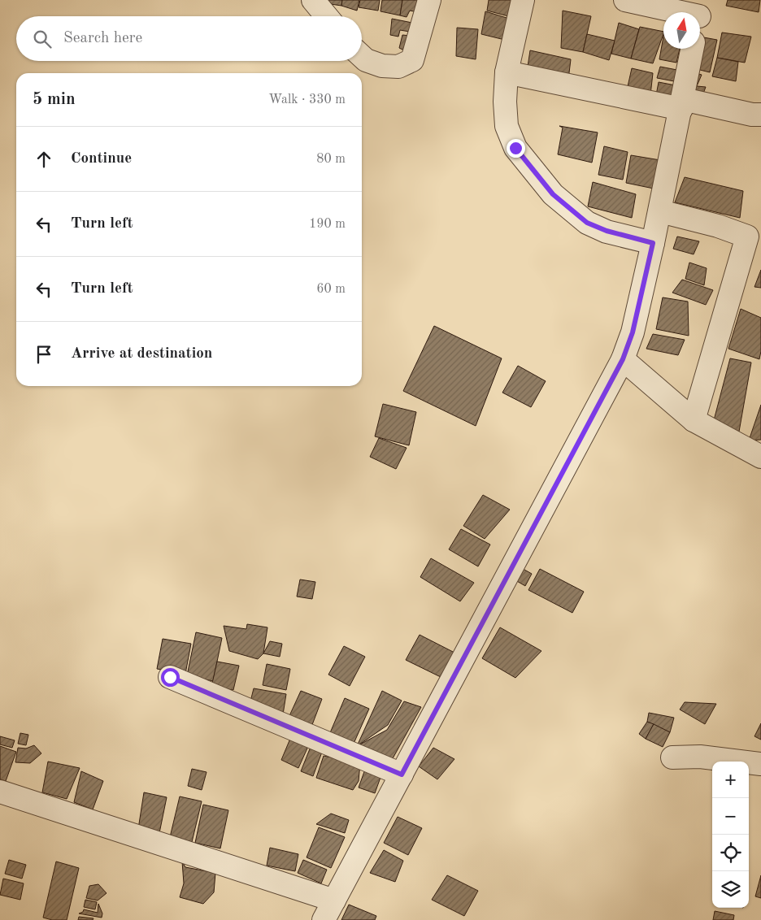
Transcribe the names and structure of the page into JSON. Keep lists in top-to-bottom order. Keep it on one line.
{"north":"top","page":{"search":"Search here","heading":["5 min","Walk · 330 m"],"list":[["Continue","80 m"],["Turn left","190 m"],["Turn left","60 m"],"Arrive at destination"],"map_buttons":["+","−"]}}
